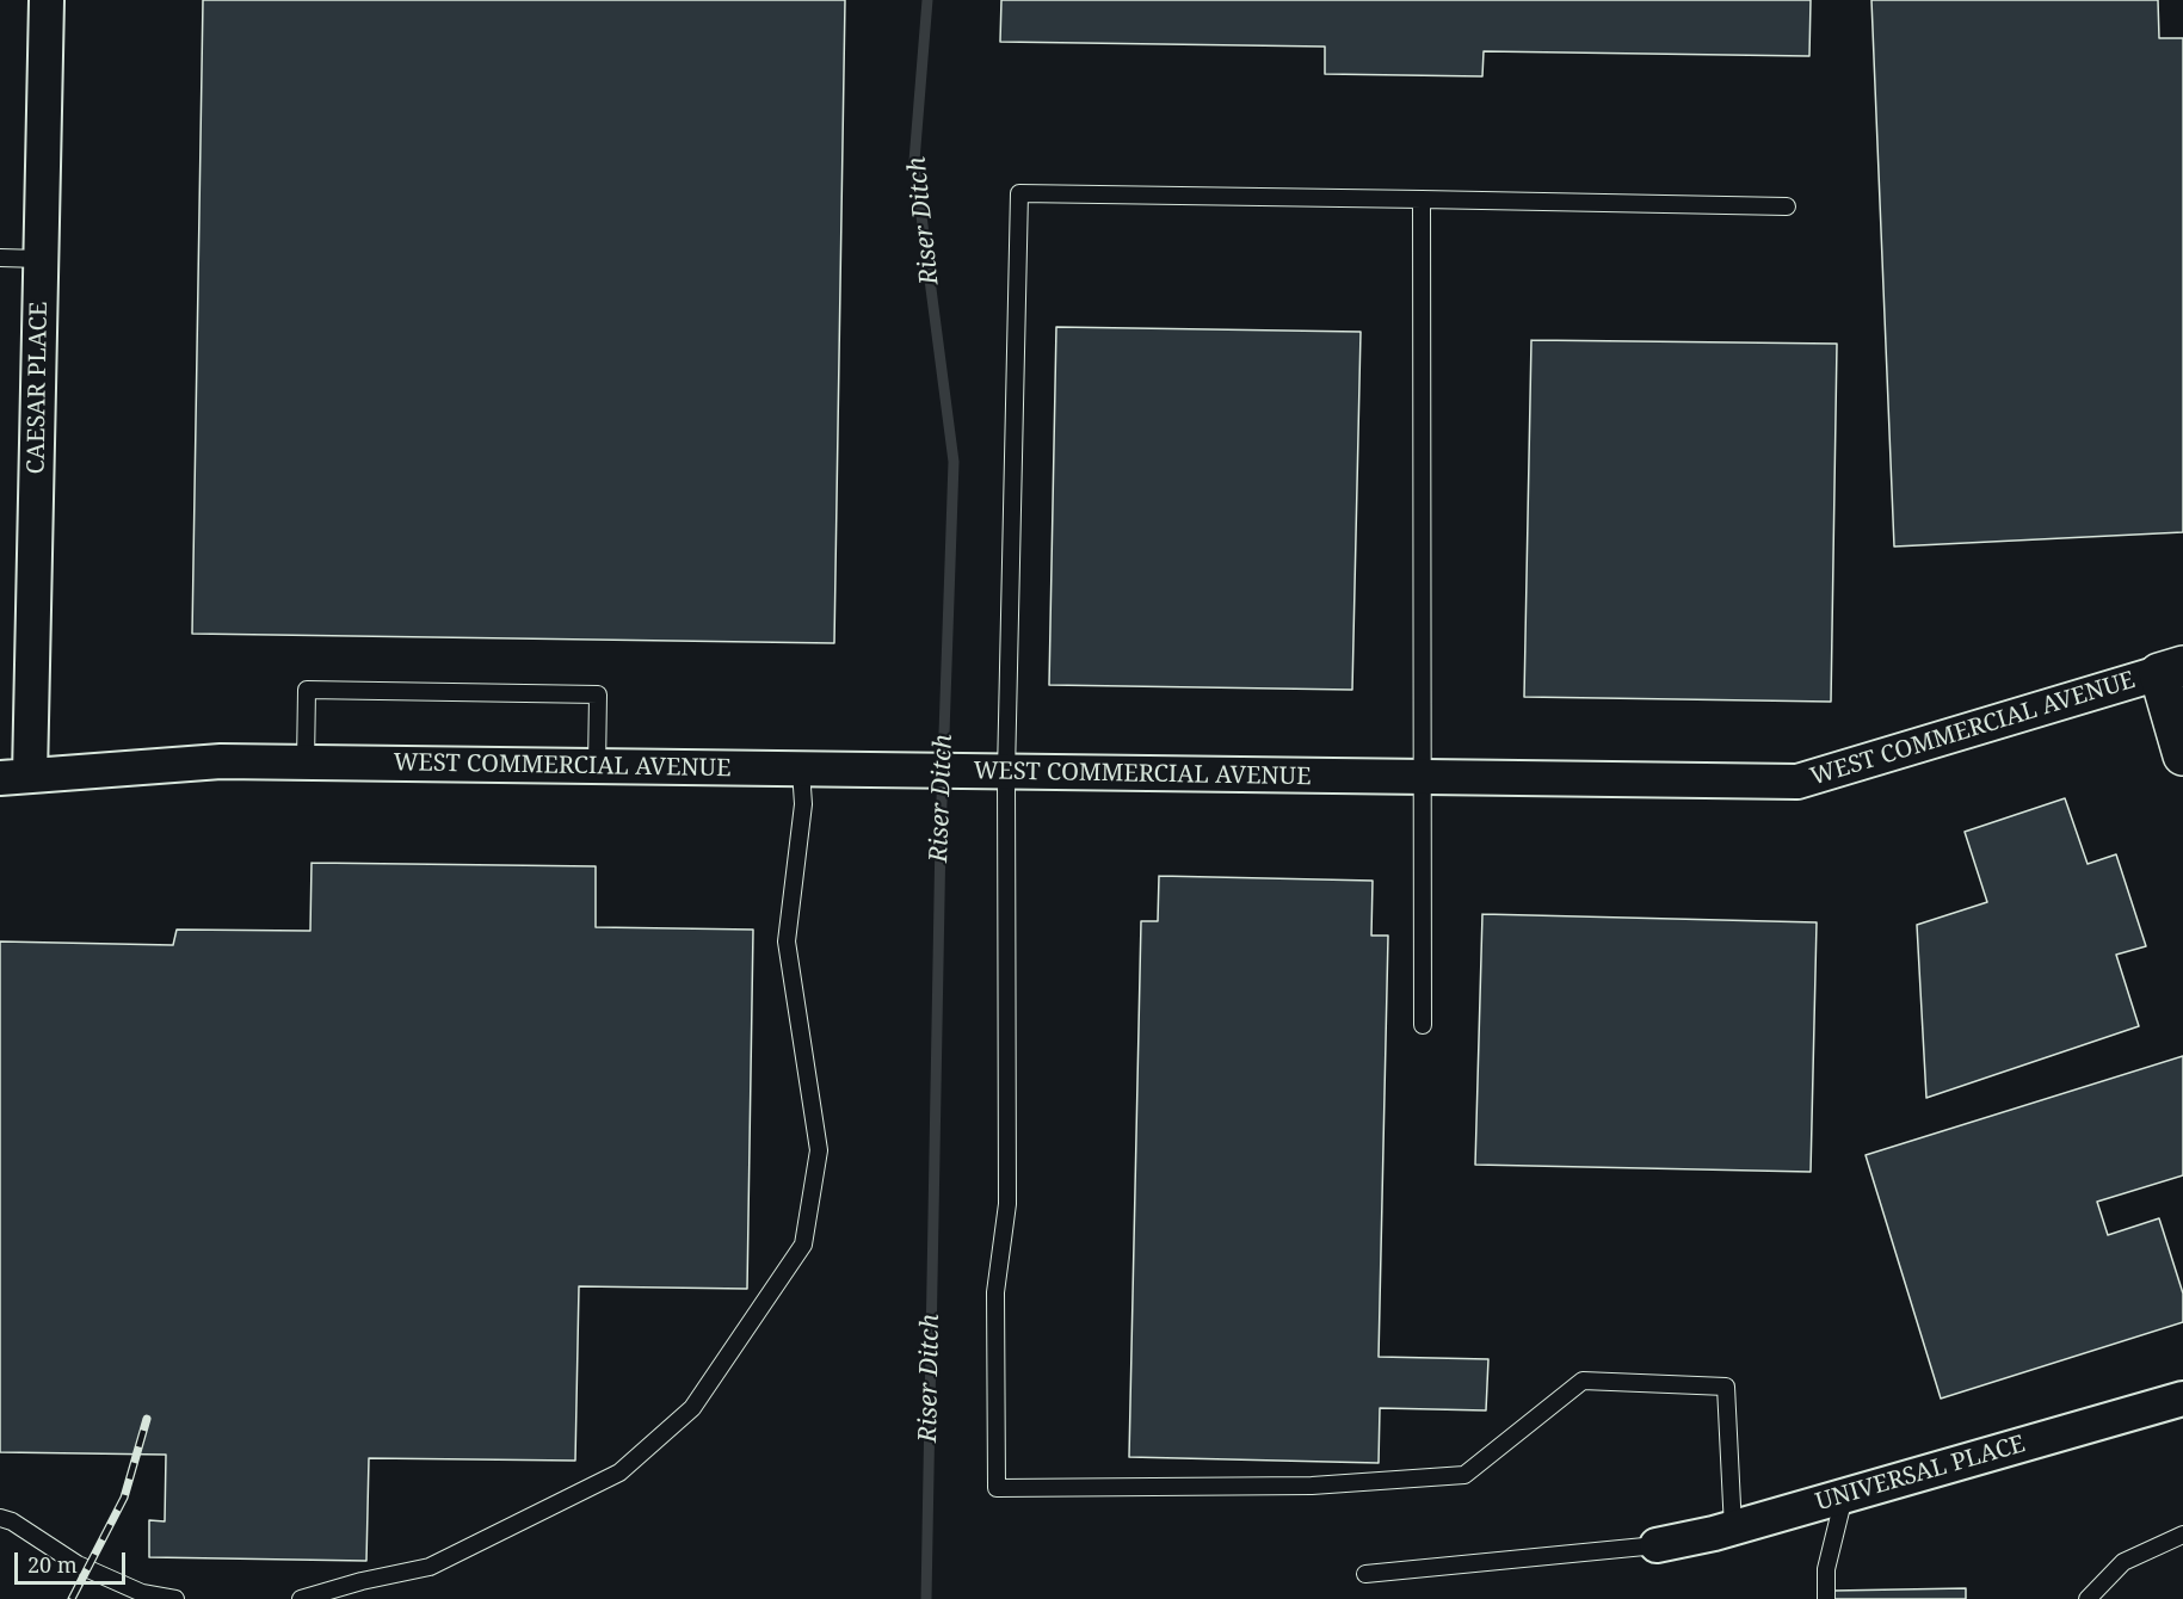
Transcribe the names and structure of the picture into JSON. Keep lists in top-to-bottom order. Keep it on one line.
{"streets":{"street":["CAESAR PLACE","WEST COMMERCIAL AVENUE","UNIVERSAL PLACE"]},"crossings":[["CAESAR PLACE","WEST COMMERCIAL AVENUE"]],"water":["Riser Ditch"],"scale_bar":"20 m"}
